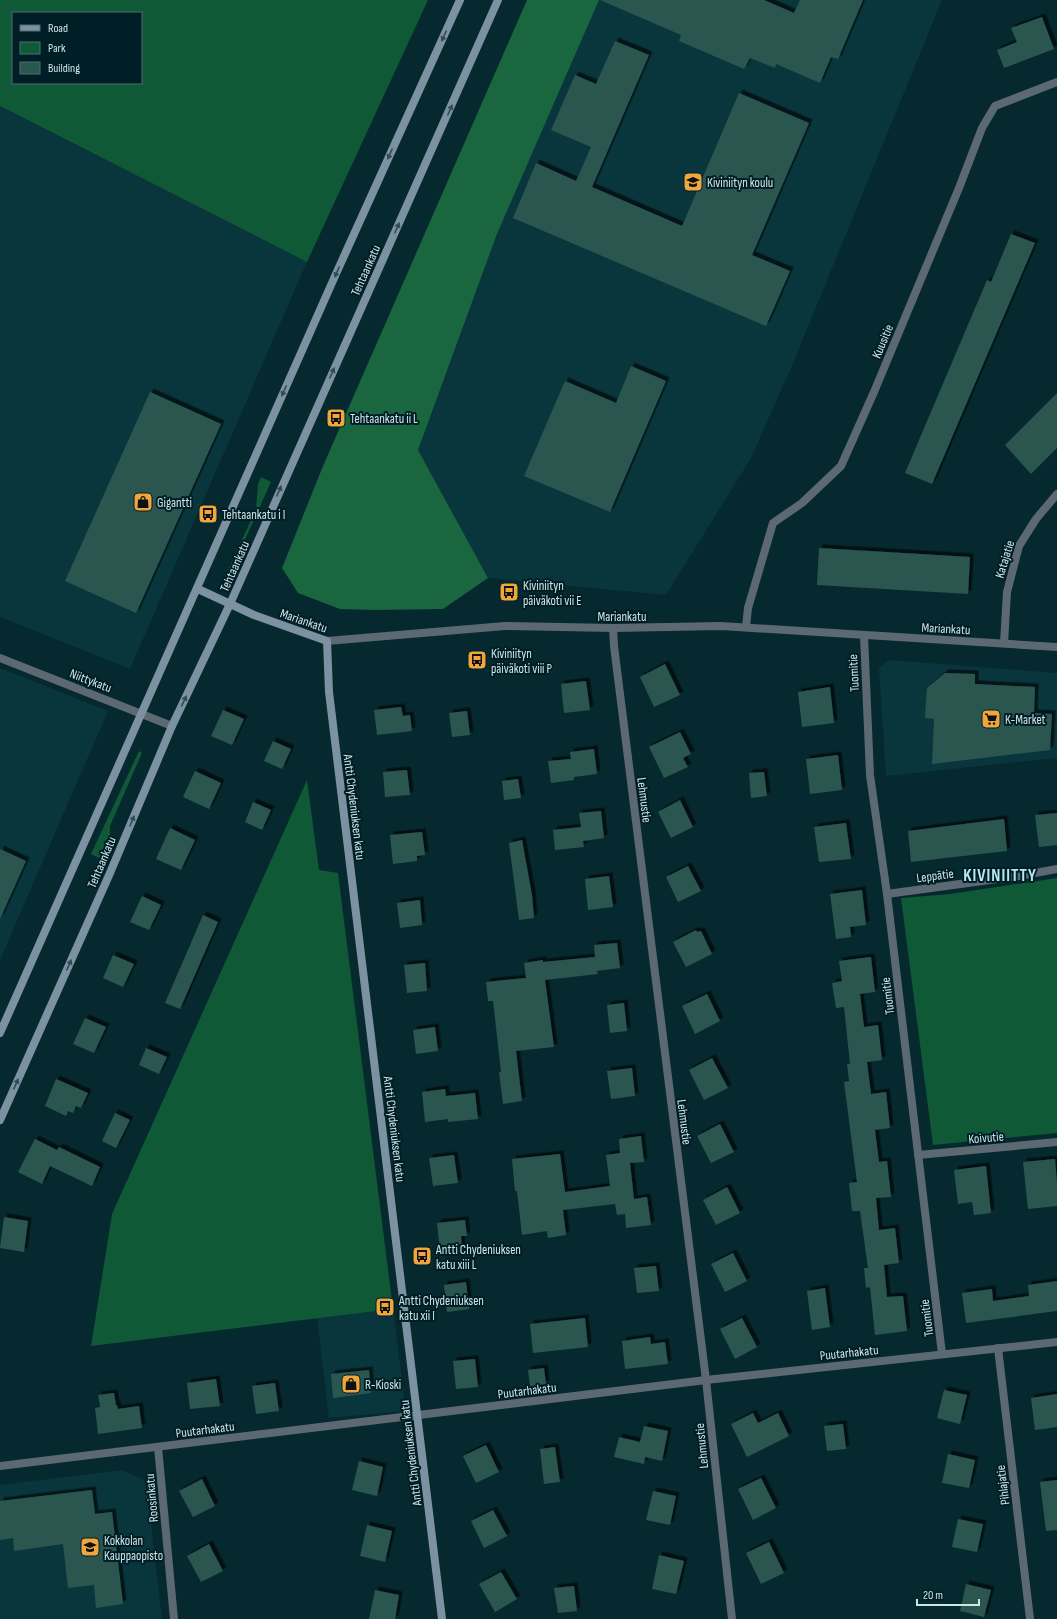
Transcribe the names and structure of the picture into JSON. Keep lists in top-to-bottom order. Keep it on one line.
{"streets":{"main road":["Tehtaankatu","Mariankatu","Antti Chydeniuksen katu"],"street":["Kuusitie","Katajatie","Tuomitie","Niittykatu","Lehmustie","Leppätie","Koivutie","Puutarhakatu","Pihlajatie","Roosinkatu"]},"crossings":[["Tehtaankatu","Mariankatu"],["Tehtaankatu","Niittykatu"],["Kuusitie","Mariankatu"],["Katajatie","Mariankatu"],["Mariankatu","Tuomitie"],["Mariankatu","Lehmustie"],["Mariankatu","Antti Chydeniuksen katu"],["Tuomitie","Leppätie"],["Tuomitie","Koivutie"],["Tuomitie","Puutarhakatu"],["Lehmustie","Puutarhakatu"],["Antti Chydeniuksen katu","Puutarhakatu"],["Puutarhakatu","Pihlajatie"],["Puutarhakatu","Roosinkatu"]],"districts":["KIVINIITTY"],"places":{"school or university":["Kiviniityn koulu","Kokkolan Kauppaopisto"],"bus stop":["Tehtaankatu ii L","Tehtaankatu i I","Kiviniityn päiväkoti vii E","Kiviniityn päiväkoti viii P","Antti Chydeniuksen katu xiii L","Antti Chydeniuksen katu xii I"],"shop":["Gigantti","R-Kioski"],"supermarket":["K-Market"]},"legend":["Road","Park","Building"],"scale_bar":"20 m"}
